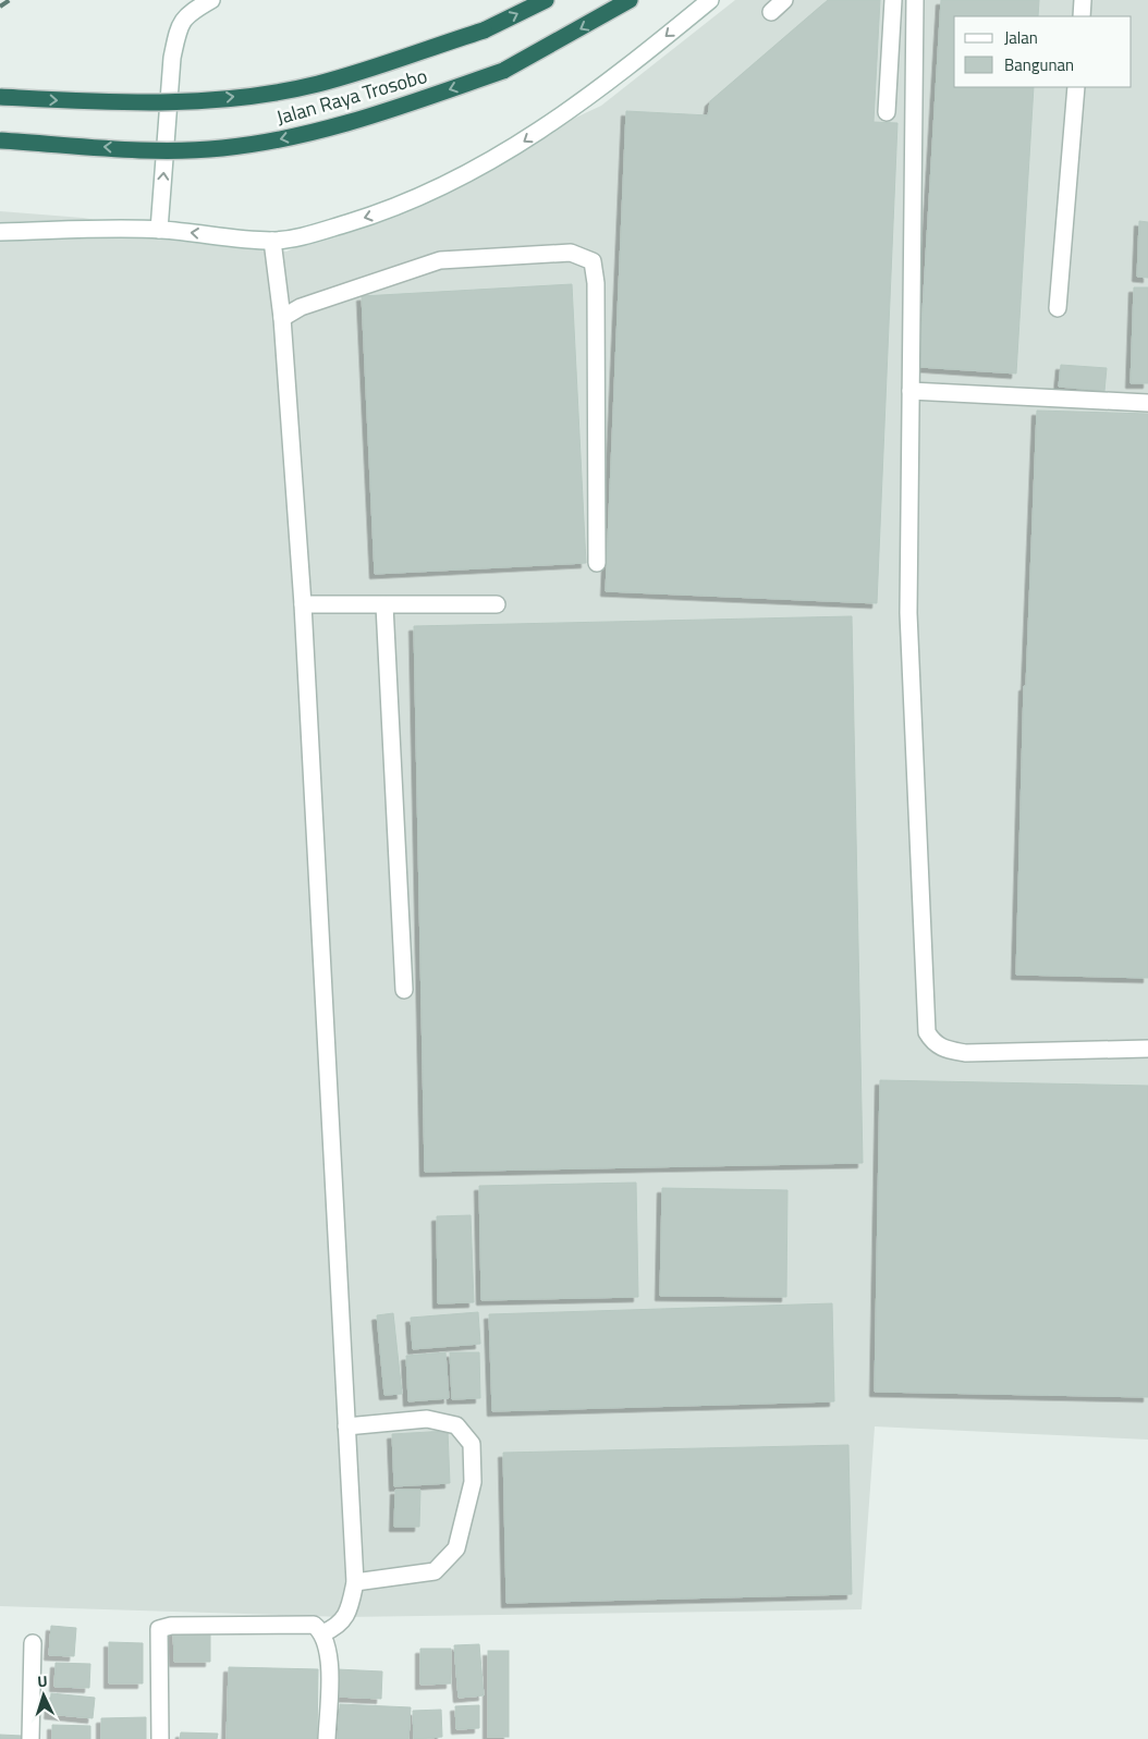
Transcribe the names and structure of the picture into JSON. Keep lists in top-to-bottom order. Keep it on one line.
{"streets":{"highway":["Jalan Raya Trosobo"]},"legend":["Jalan","Bangunan"],"north":"top"}
